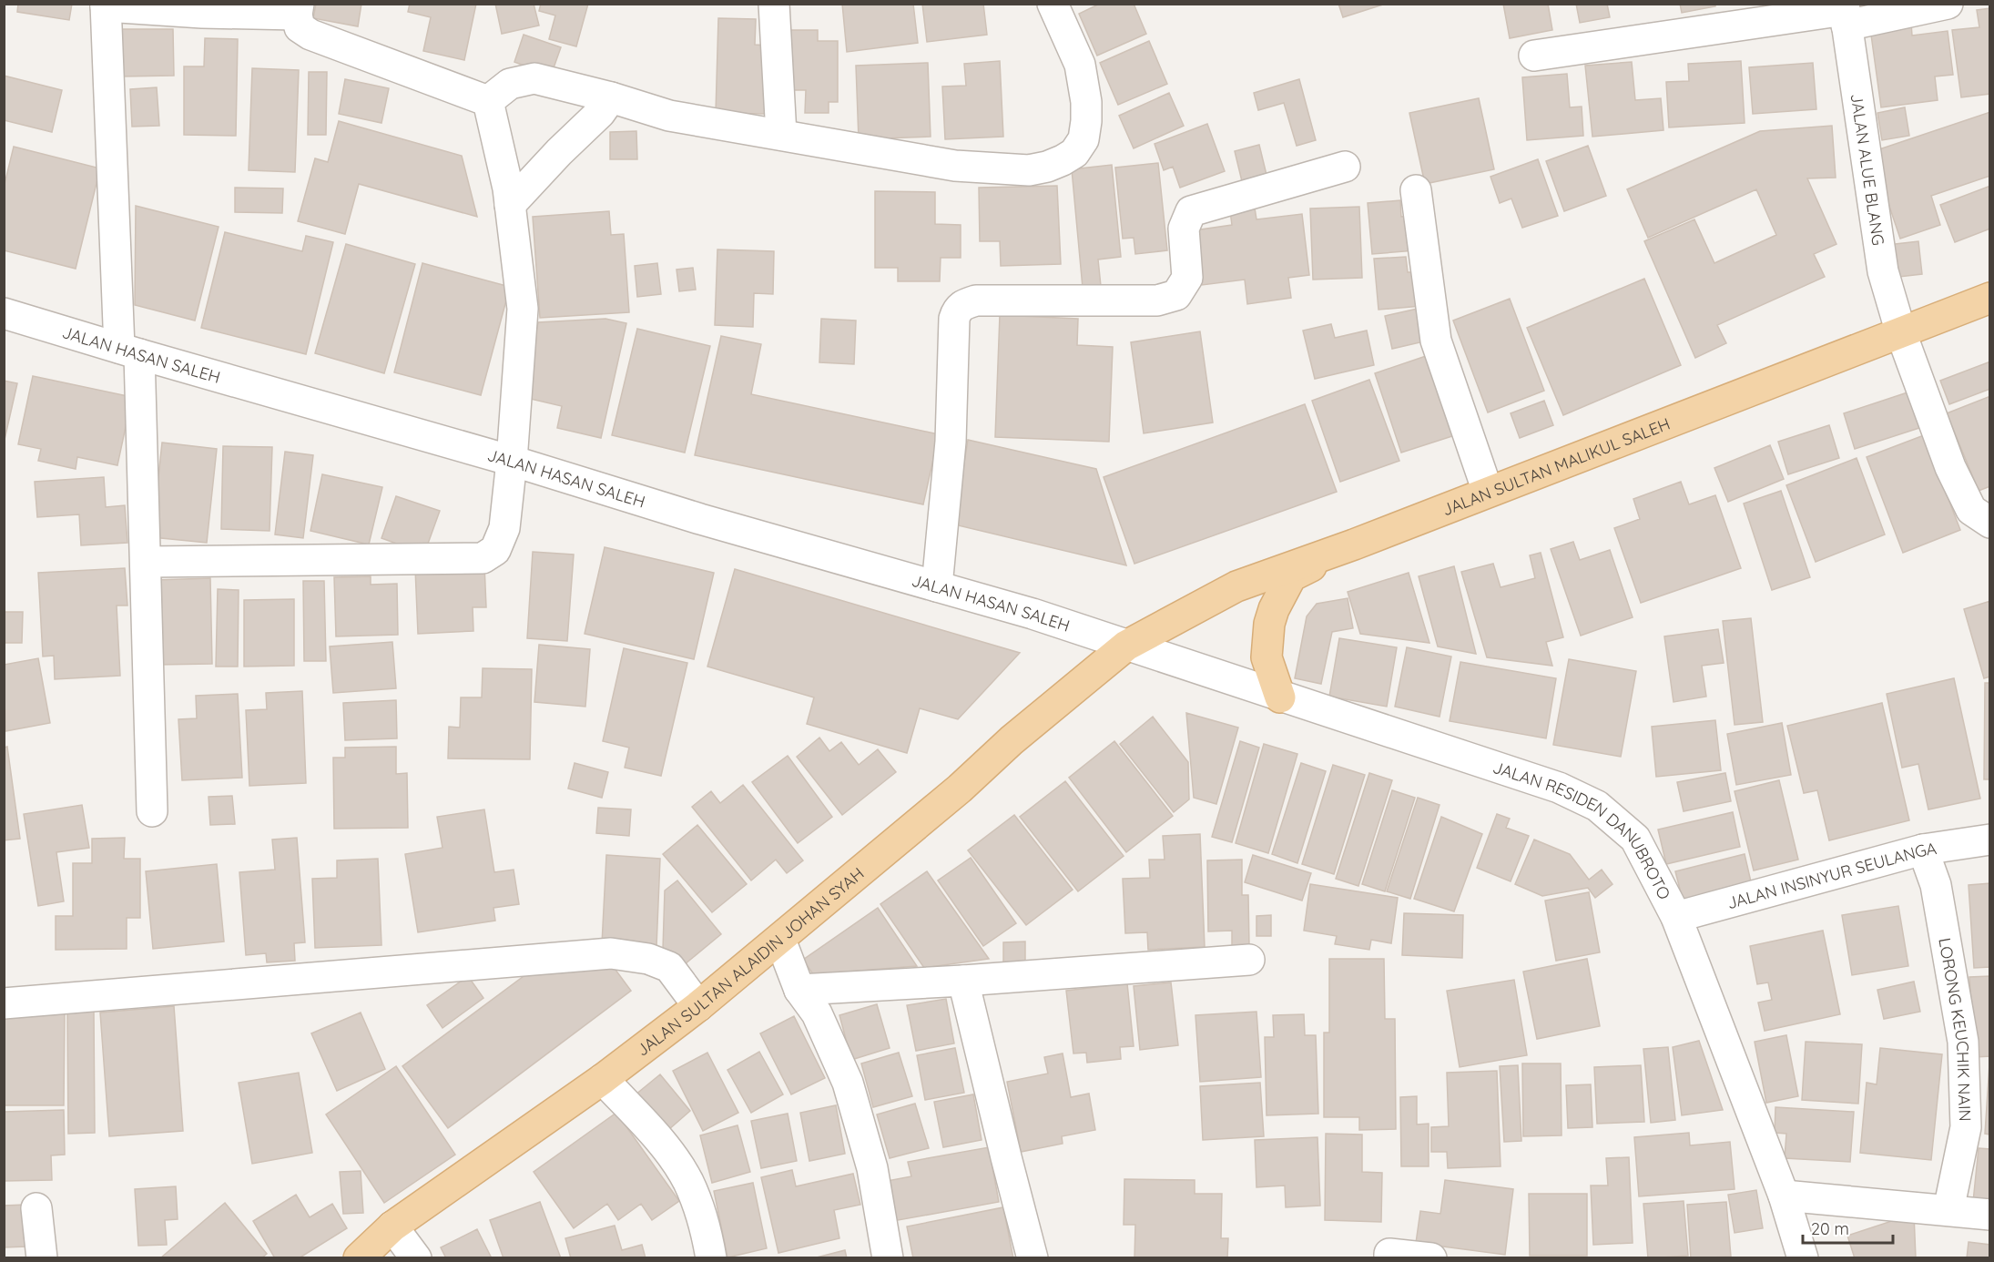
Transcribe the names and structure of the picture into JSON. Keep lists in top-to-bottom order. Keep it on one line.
{"streets":{"main road":["JALAN SULTAN MALIKUL SALEH","JALAN SULTAN ALAIDIN JOHAN SYAH"],"street":["JALAN ALUE BLANG","JALAN HASAN SALEH","JALAN RESIDEN DANUBROTO","JALAN INSINYUR SEULANGA","LORONG KEUCHIK NAIN"]},"crossings":[["JALAN ALUE BLANG","JALAN SULTAN MALIKUL SALEH"],["JALAN HASAN SALEH","JALAN SULTAN MALIKUL SALEH"],["JALAN HASAN SALEH","JALAN RESIDEN DANUBROTO"],["JALAN HASAN SALEH","JALAN SULTAN ALAIDIN JOHAN SYAH"],["JALAN SULTAN MALIKUL SALEH","JALAN RESIDEN DANUBROTO"],["JALAN SULTAN MALIKUL SALEH","JALAN SULTAN ALAIDIN JOHAN SYAH"],["JALAN RESIDEN DANUBROTO","JALAN INSINYUR SEULANGA"],["JALAN RESIDEN DANUBROTO","JALAN SULTAN ALAIDIN JOHAN SYAH"],["JALAN INSINYUR SEULANGA","LORONG KEUCHIK NAIN"]],"scale_bar":"20 m"}
